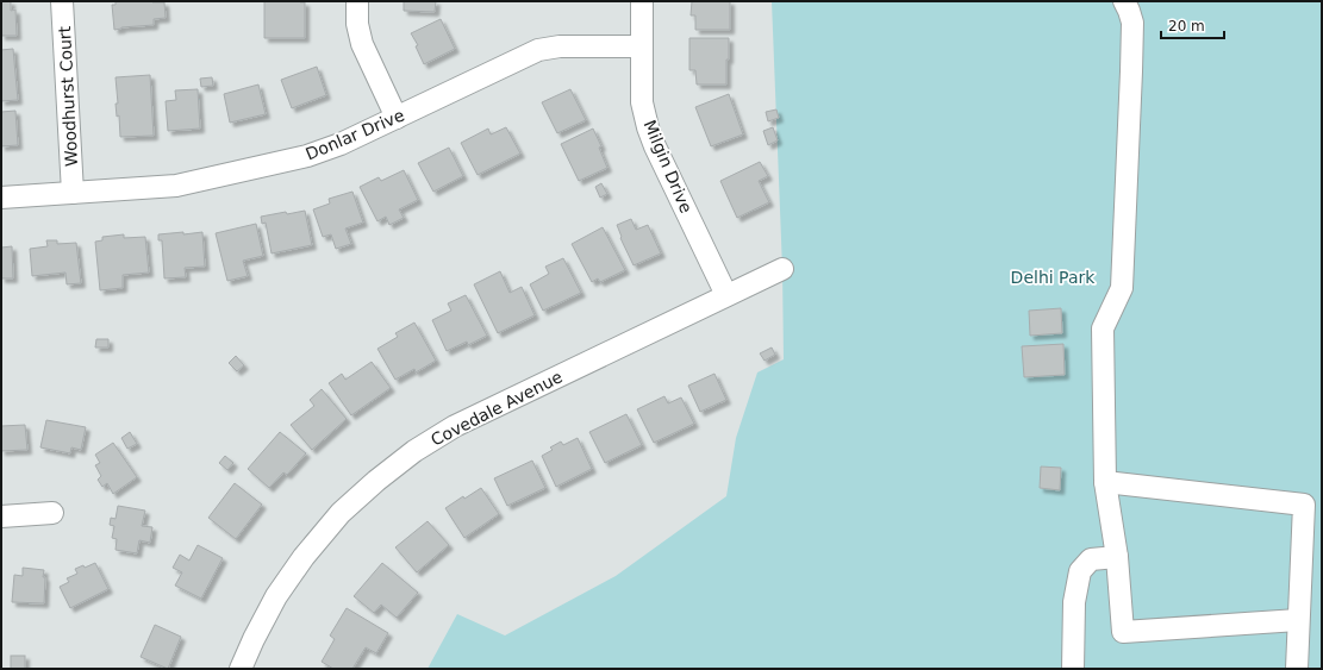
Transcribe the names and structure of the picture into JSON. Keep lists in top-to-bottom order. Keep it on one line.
{"streets":{"street":["Woodhurst Court","Donlar Drive","Milgin Drive","Covedale Avenue"]},"crossings":[["Woodhurst Court","Donlar Drive"],["Donlar Drive","Milgin Drive"],["Milgin Drive","Covedale Avenue"]],"parks":["Delhi Park"],"scale_bar":"20 m"}
